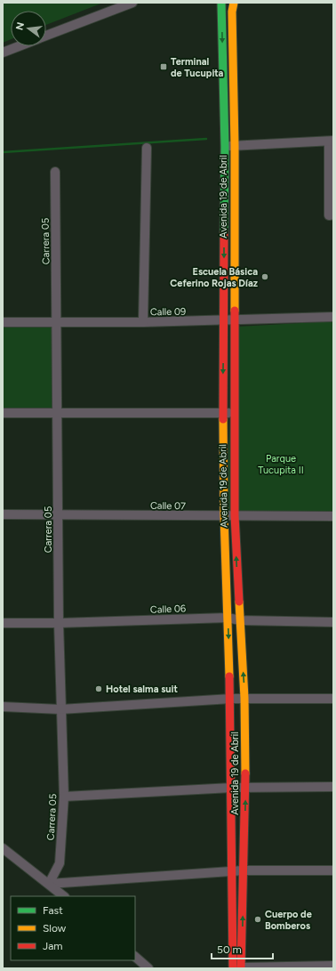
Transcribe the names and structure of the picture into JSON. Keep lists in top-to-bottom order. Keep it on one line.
{"streets":{"street":["Avenida 19 de Abril","Carrera 05","Calle 09","Calle 07","Calle 06"]},"crossings":[["Avenida 19 de Abril","Calle 09"],["Avenida 19 de Abril","Calle 07"],["Avenida 19 de Abril","Calle 06"],["Carrera 05","Calle 09"],["Carrera 05","Calle 07"],["Carrera 05","Calle 06"]],"parks":["Parque Tucupita II"],"places":{"transit":["Terminal de Tucupita"],"other":["Escuela Básica Ceferino Rojas Díaz","Hotel salma suit","Cuerpo de Bomberos"]},"legend":["Fast","Slow","Jam"],"scale_bar":"50 m","north":"left"}
